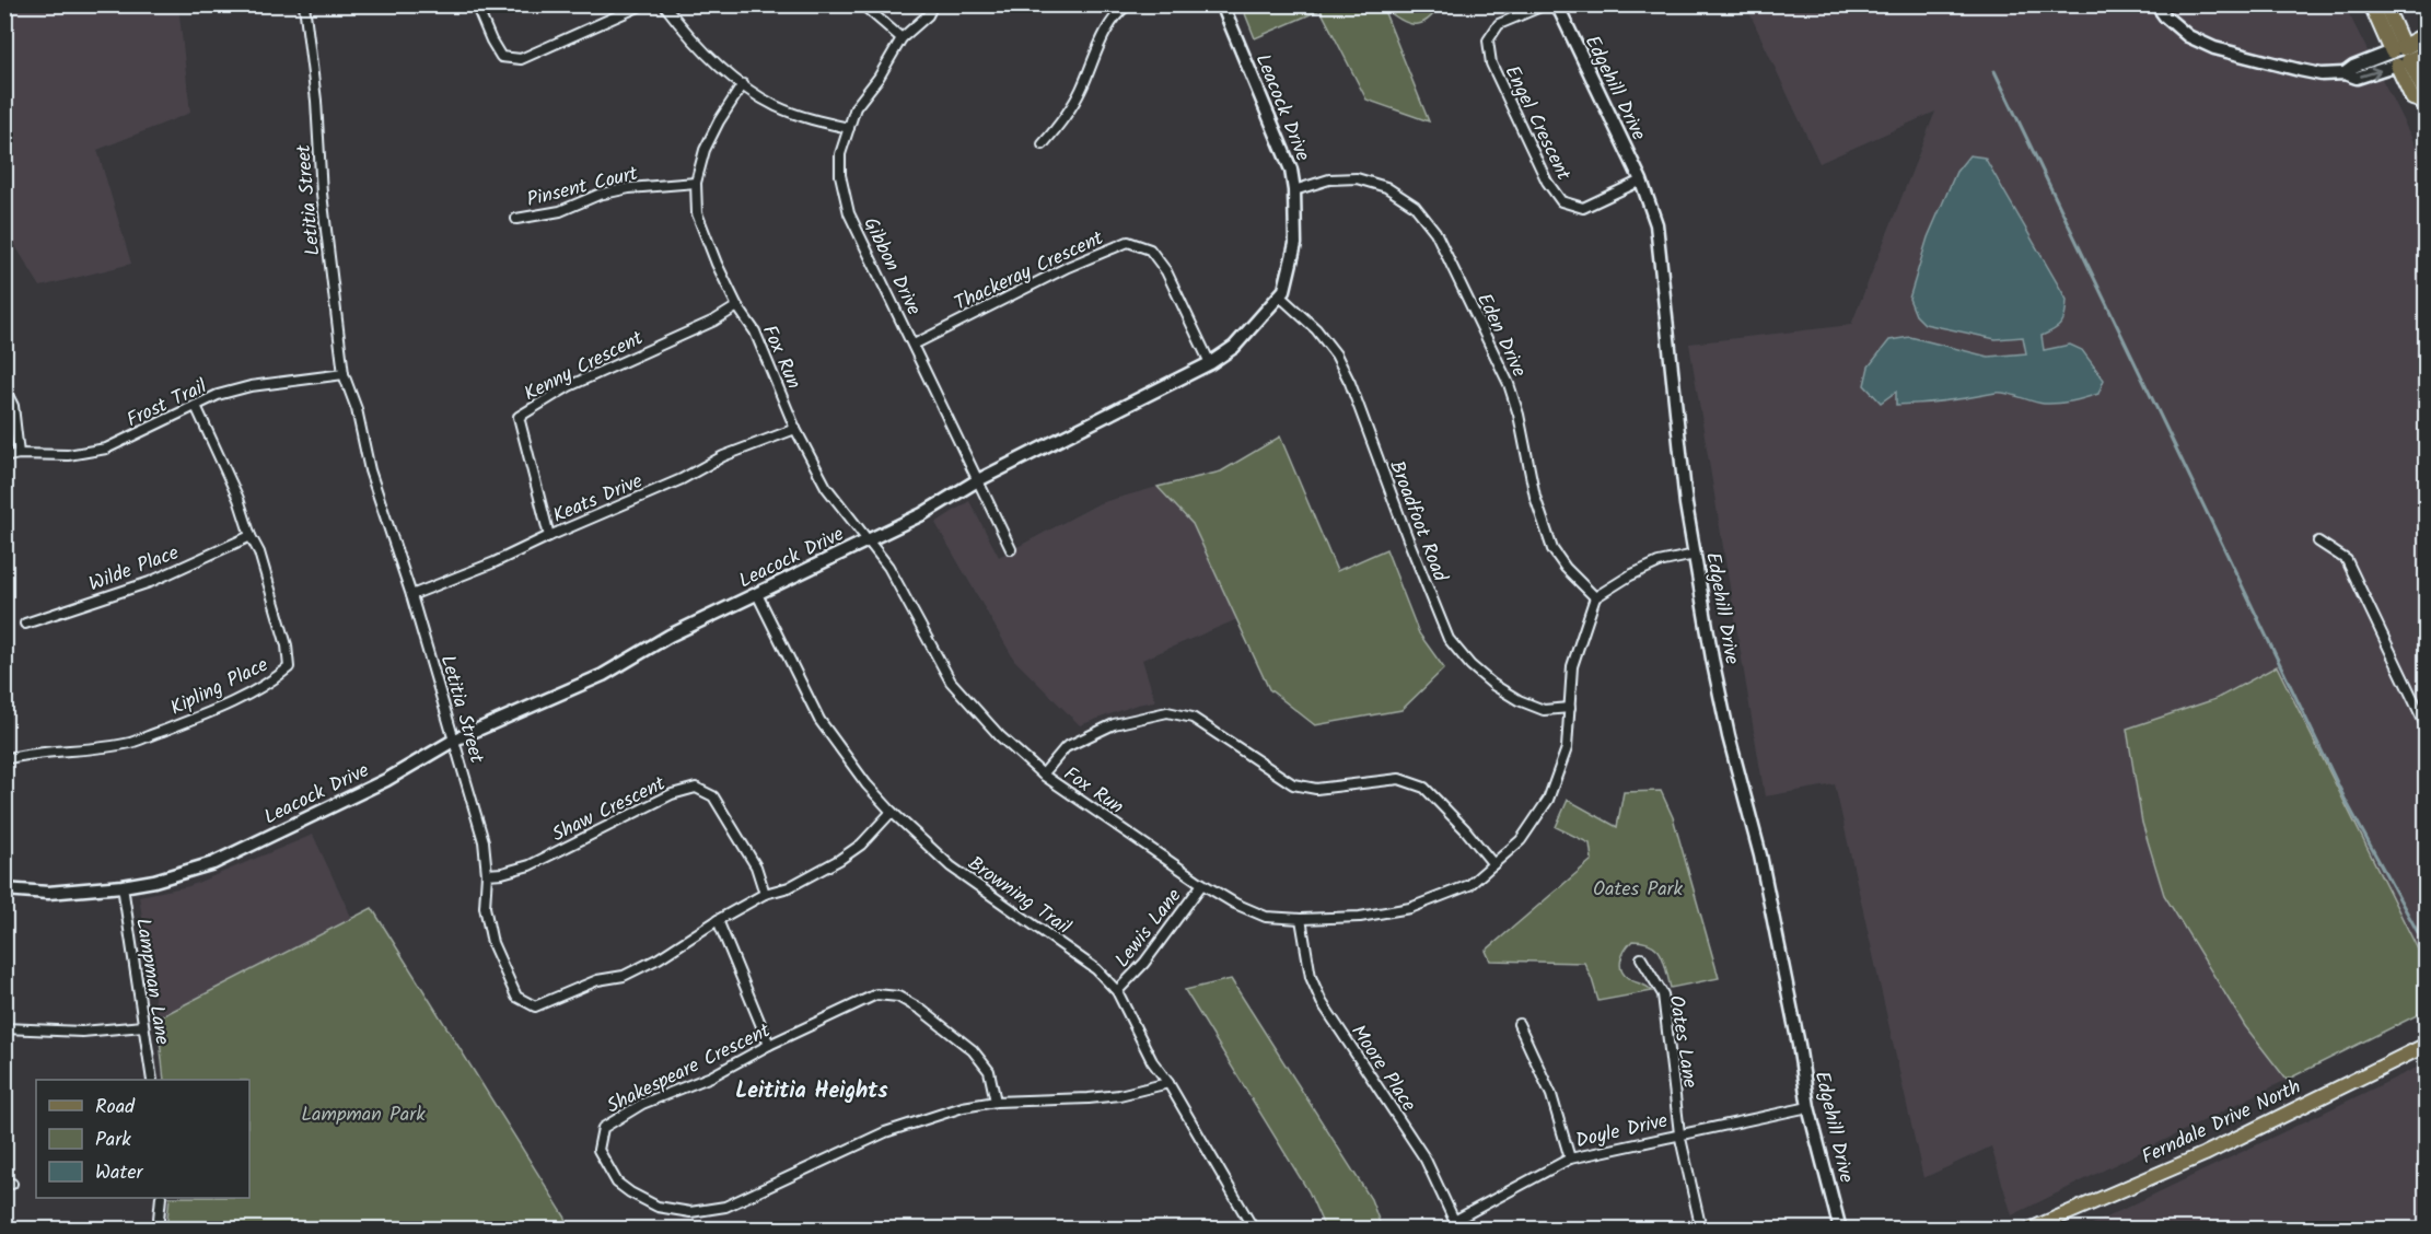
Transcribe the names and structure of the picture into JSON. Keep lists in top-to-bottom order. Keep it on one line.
{"streets":{"main road":["Ferndale Drive North"],"street":["Edgehill Drive","Leacock Drive","Engel Crescent","Pinsent Court","Letitia Street","Gibbon Drive","Thackeray Crescent","Eden Drive","Fox Run","Kenny Crescent","Frost Trail","Keats Drive","Broadfoot Road","Wilde Place","Kipling Place","Shaw Crescent","Browning Trail","Lewis Lane","Lampman Lane","Oates Lane","Shakespeare Crescent","Moore Place","Doyle Drive"]},"crossings":[["Edgehill Drive","Engel Crescent"],["Edgehill Drive","Doyle Drive"],["Leacock Drive","Letitia Street"],["Leacock Drive","Gibbon Drive"],["Leacock Drive","Thackeray Crescent"],["Leacock Drive","Eden Drive"],["Leacock Drive","Fox Run"],["Leacock Drive","Broadfoot Road"],["Leacock Drive","Browning Trail"],["Leacock Drive","Lampman Lane"],["Pinsent Court","Fox Run"],["Letitia Street","Frost Trail"],["Letitia Street","Keats Drive"],["Letitia Street","Shaw Crescent"],["Letitia Street","Browning Trail"],["Gibbon Drive","Thackeray Crescent"],["Eden Drive","Fox Run"],["Fox Run","Kenny Crescent"],["Fox Run","Keats Drive"],["Fox Run","Broadfoot Road"],["Fox Run","Lewis Lane"],["Fox Run","Moore Place"],["Kenny Crescent","Keats Drive"],["Frost Trail","Kipling Place"],["Wilde Place","Kipling Place"],["Browning Trail","Lewis Lane"],["Browning Trail","Shakespeare Crescent"],["Oates Lane","Doyle Drive"],["Moore Place","Doyle Drive"]],"districts":["Leititia Heights"],"parks":["Oates Park","Lampman Park"],"legend":["Road","Park","Water"]}
